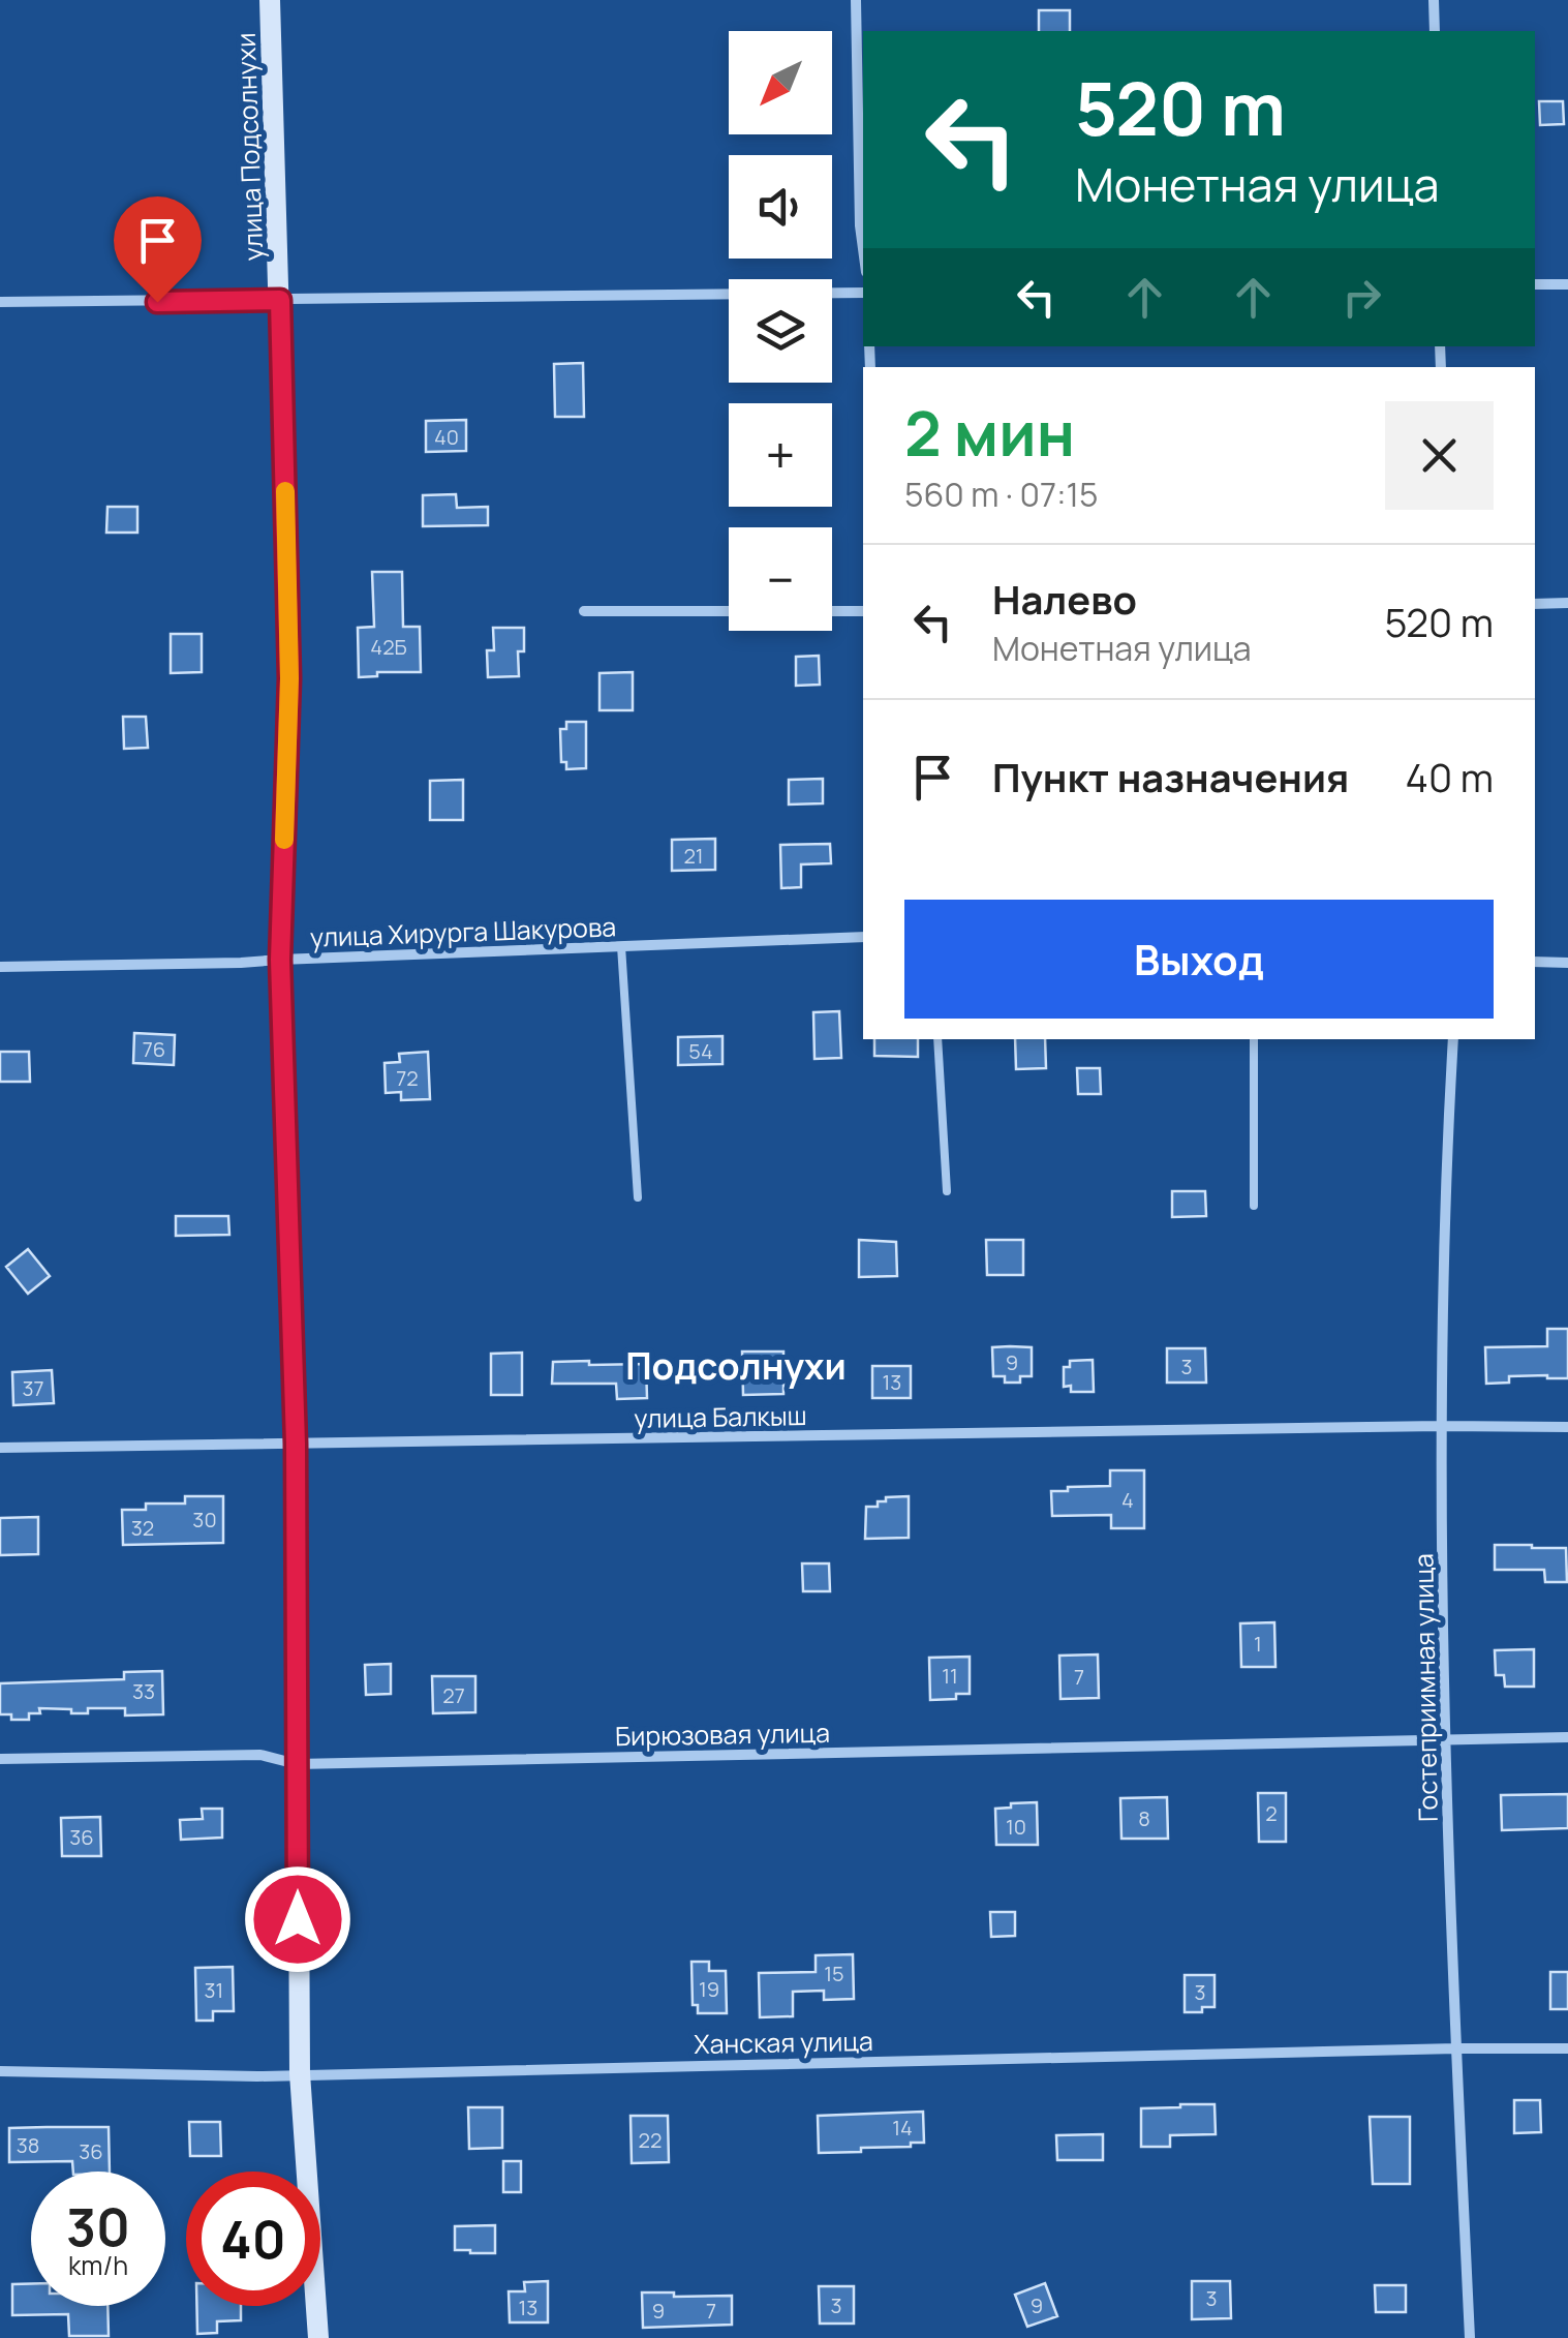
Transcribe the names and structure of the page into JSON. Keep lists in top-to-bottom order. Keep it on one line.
{"streets":{"street":["улица Подсолнухи","улица Хирурга Шакурова","улица Балкыш","Гостеприимная улица","Бирюзовая улица","Ханская улица"]},"crossings":[["улица Подсолнухи","улица Хирурга Шакурова"],["улица Подсолнухи","улица Балкыш"],["улица Подсолнухи","Бирюзовая улица"],["улица Подсолнухи","Ханская улица"],["улица Балкыш","Гостеприимная улица"],["Гостеприимная улица","Бирюзовая улица"],["Гостеприимная улица","Ханская улица"]],"districts":["Подсолнухи"],"house_numbers":["40","42Б","21","76","54","72","9","3","13","37","4","30","32","1","11","7","33","27","2","8","10","36","15","19","31","3","14","22","38","36","3","3","9","13","9","7"],"north":"bottom left","page":{"map_buttons":["+","−"],"turn":["520 m","Монетная улица"],"heading":["2 мин","560 m · 07:15"],"list":[{"name":"Налево","note":"Монетная улица","value":"520 m"},{"name":"Пункт назначения","value":"40 m"}],"buttons":"Выход","speed":"30 km/h","limit":"40"}}
